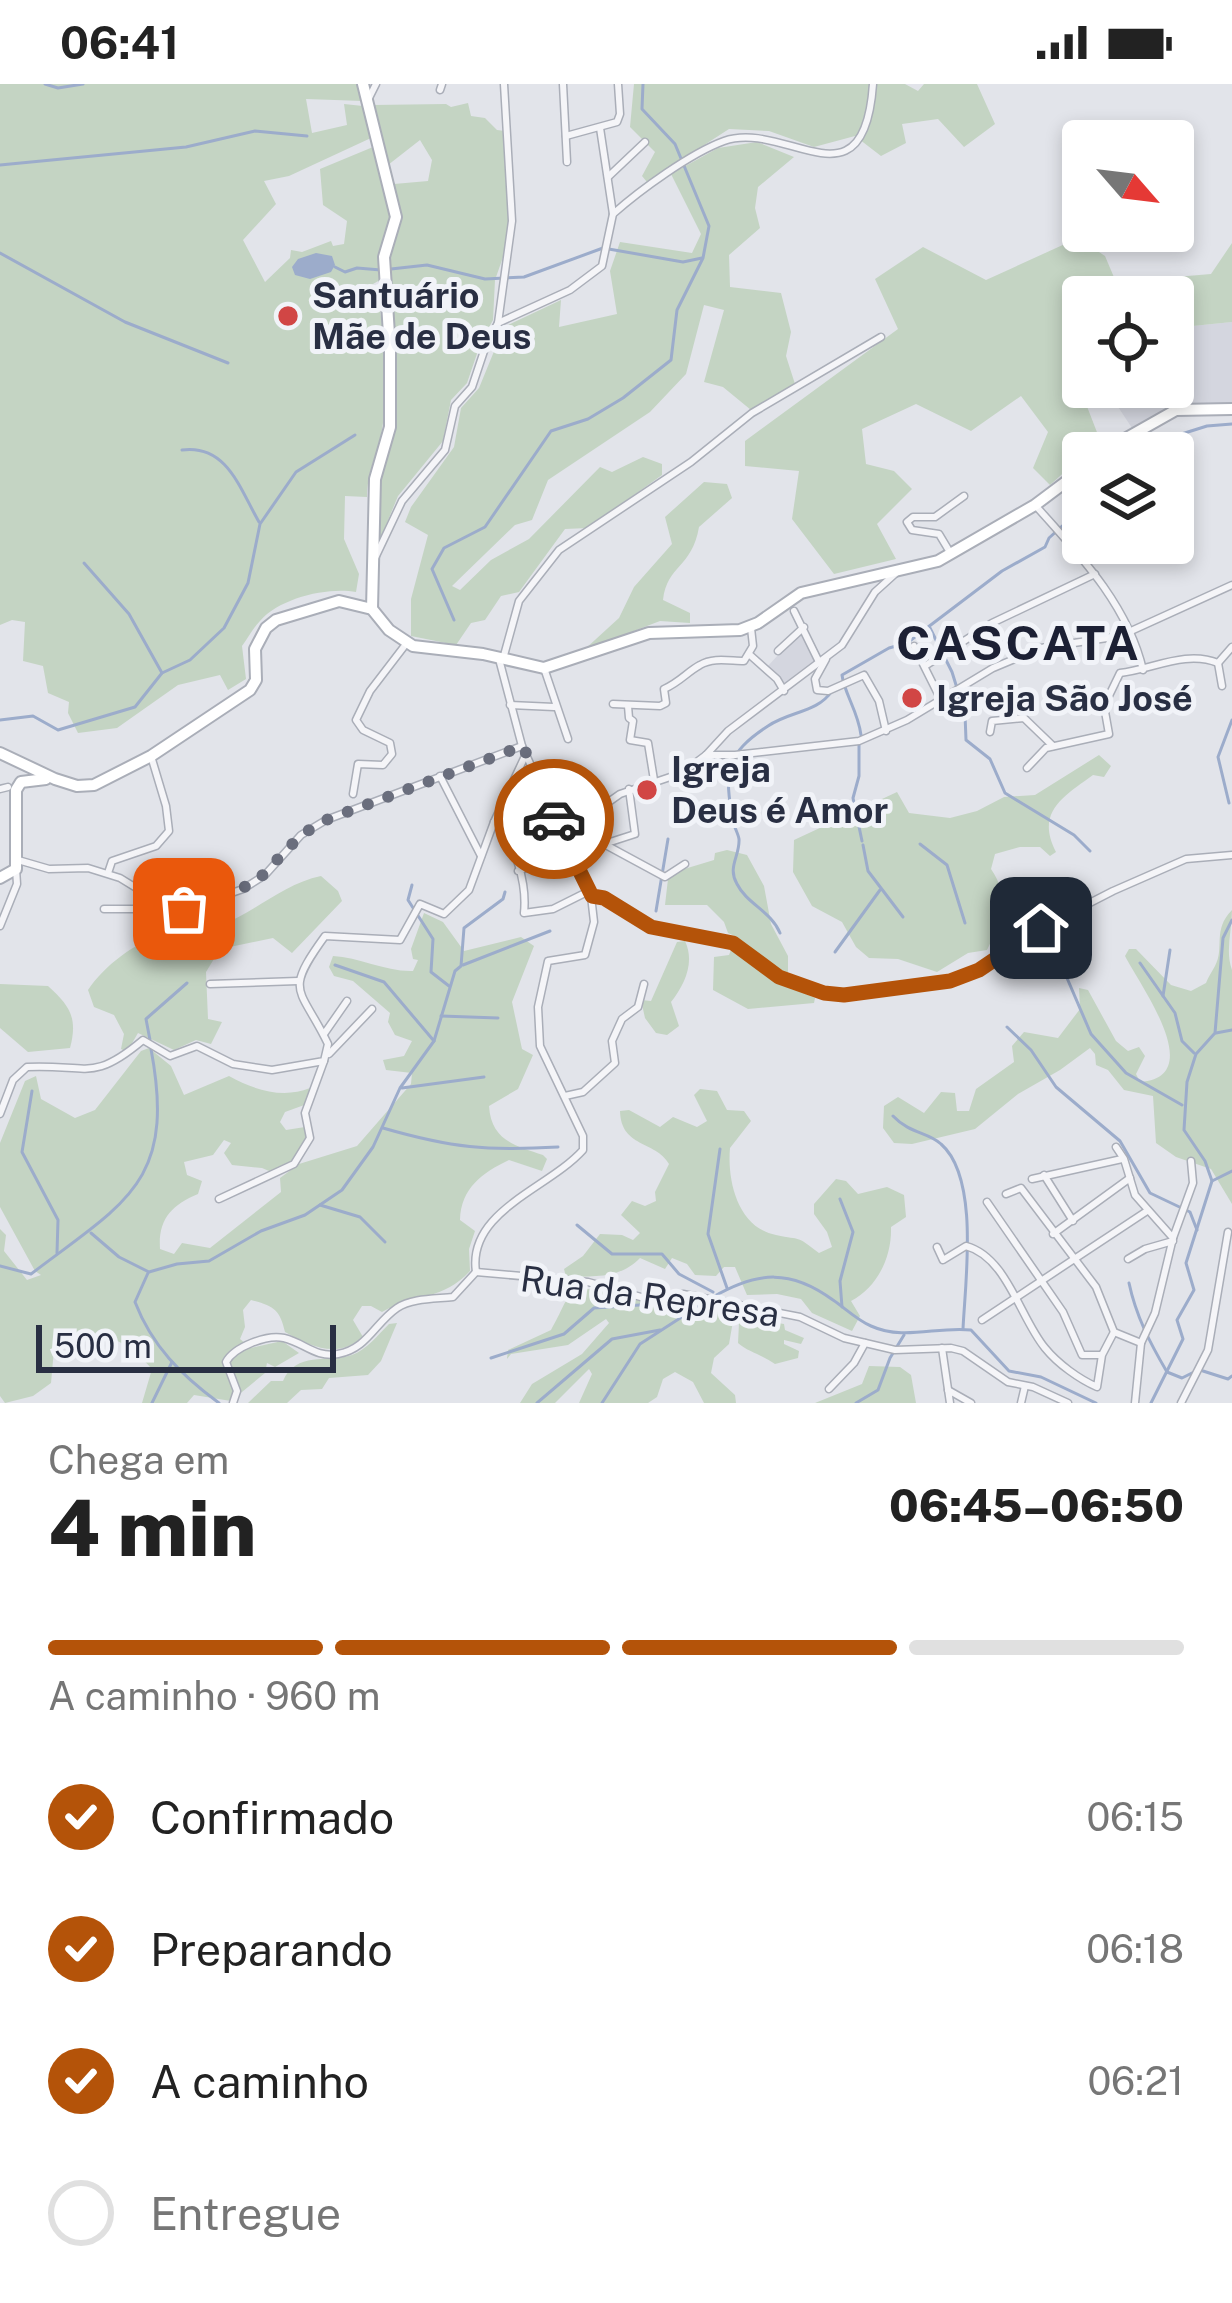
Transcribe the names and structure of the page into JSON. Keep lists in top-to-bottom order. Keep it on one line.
{"streets":{"street":["Rua da Represa"]},"districts":["CASCATA"],"places":["Santuário Mãe de Deus","Igreja São José","Igreja Deus é Amor"],"scale_bar":"500 m","north":"bottom right","page":{"status":"06:41","scale":"500 m","heading":["4 min","Chega em","06:45–06:50"],"bar":"A caminho · 960 m","list":[["Confirmado","06:15"],["Preparando","06:18"],["A caminho","06:21"],"Entregue"]}}
